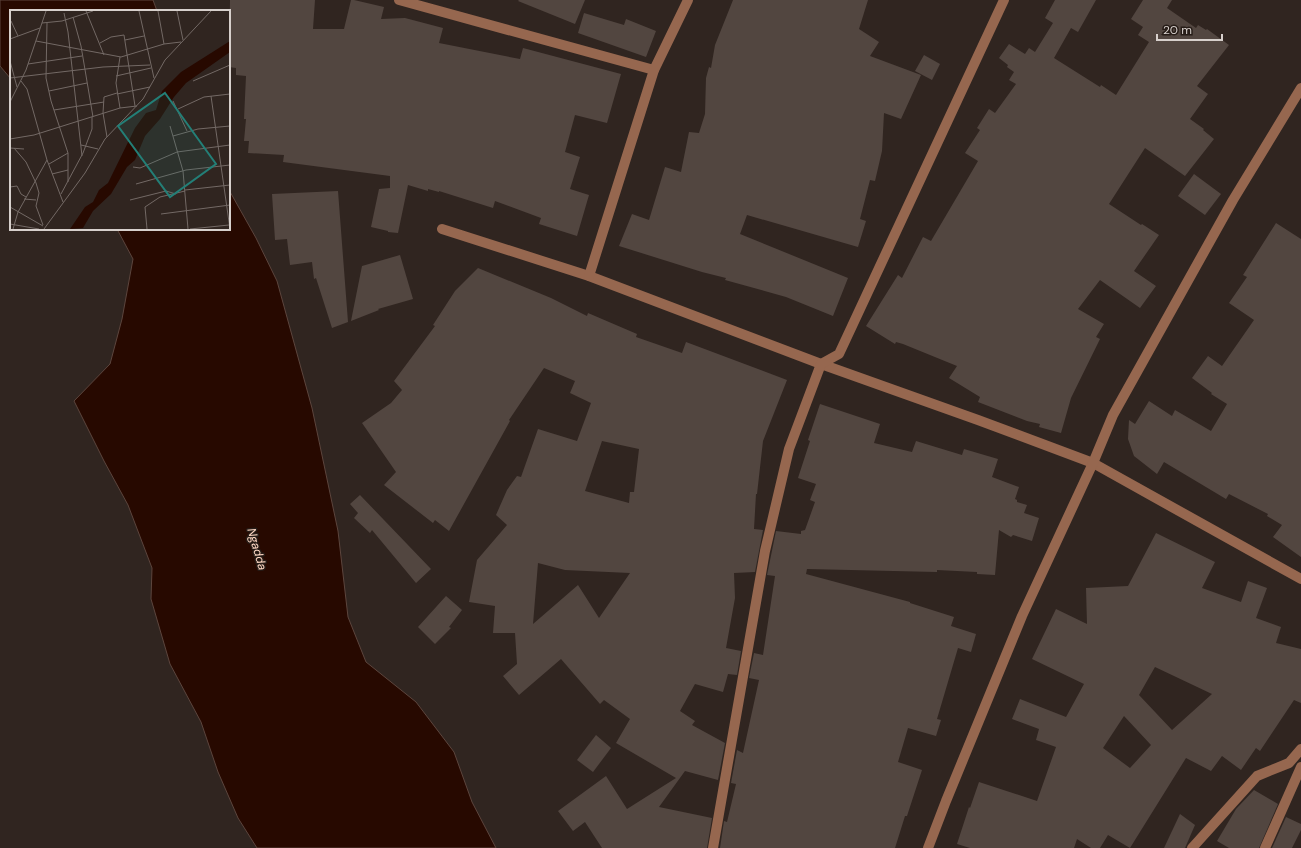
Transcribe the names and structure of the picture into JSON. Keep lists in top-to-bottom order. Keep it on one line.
{"water":["Ngadda"],"scale_bar":"20 m"}
